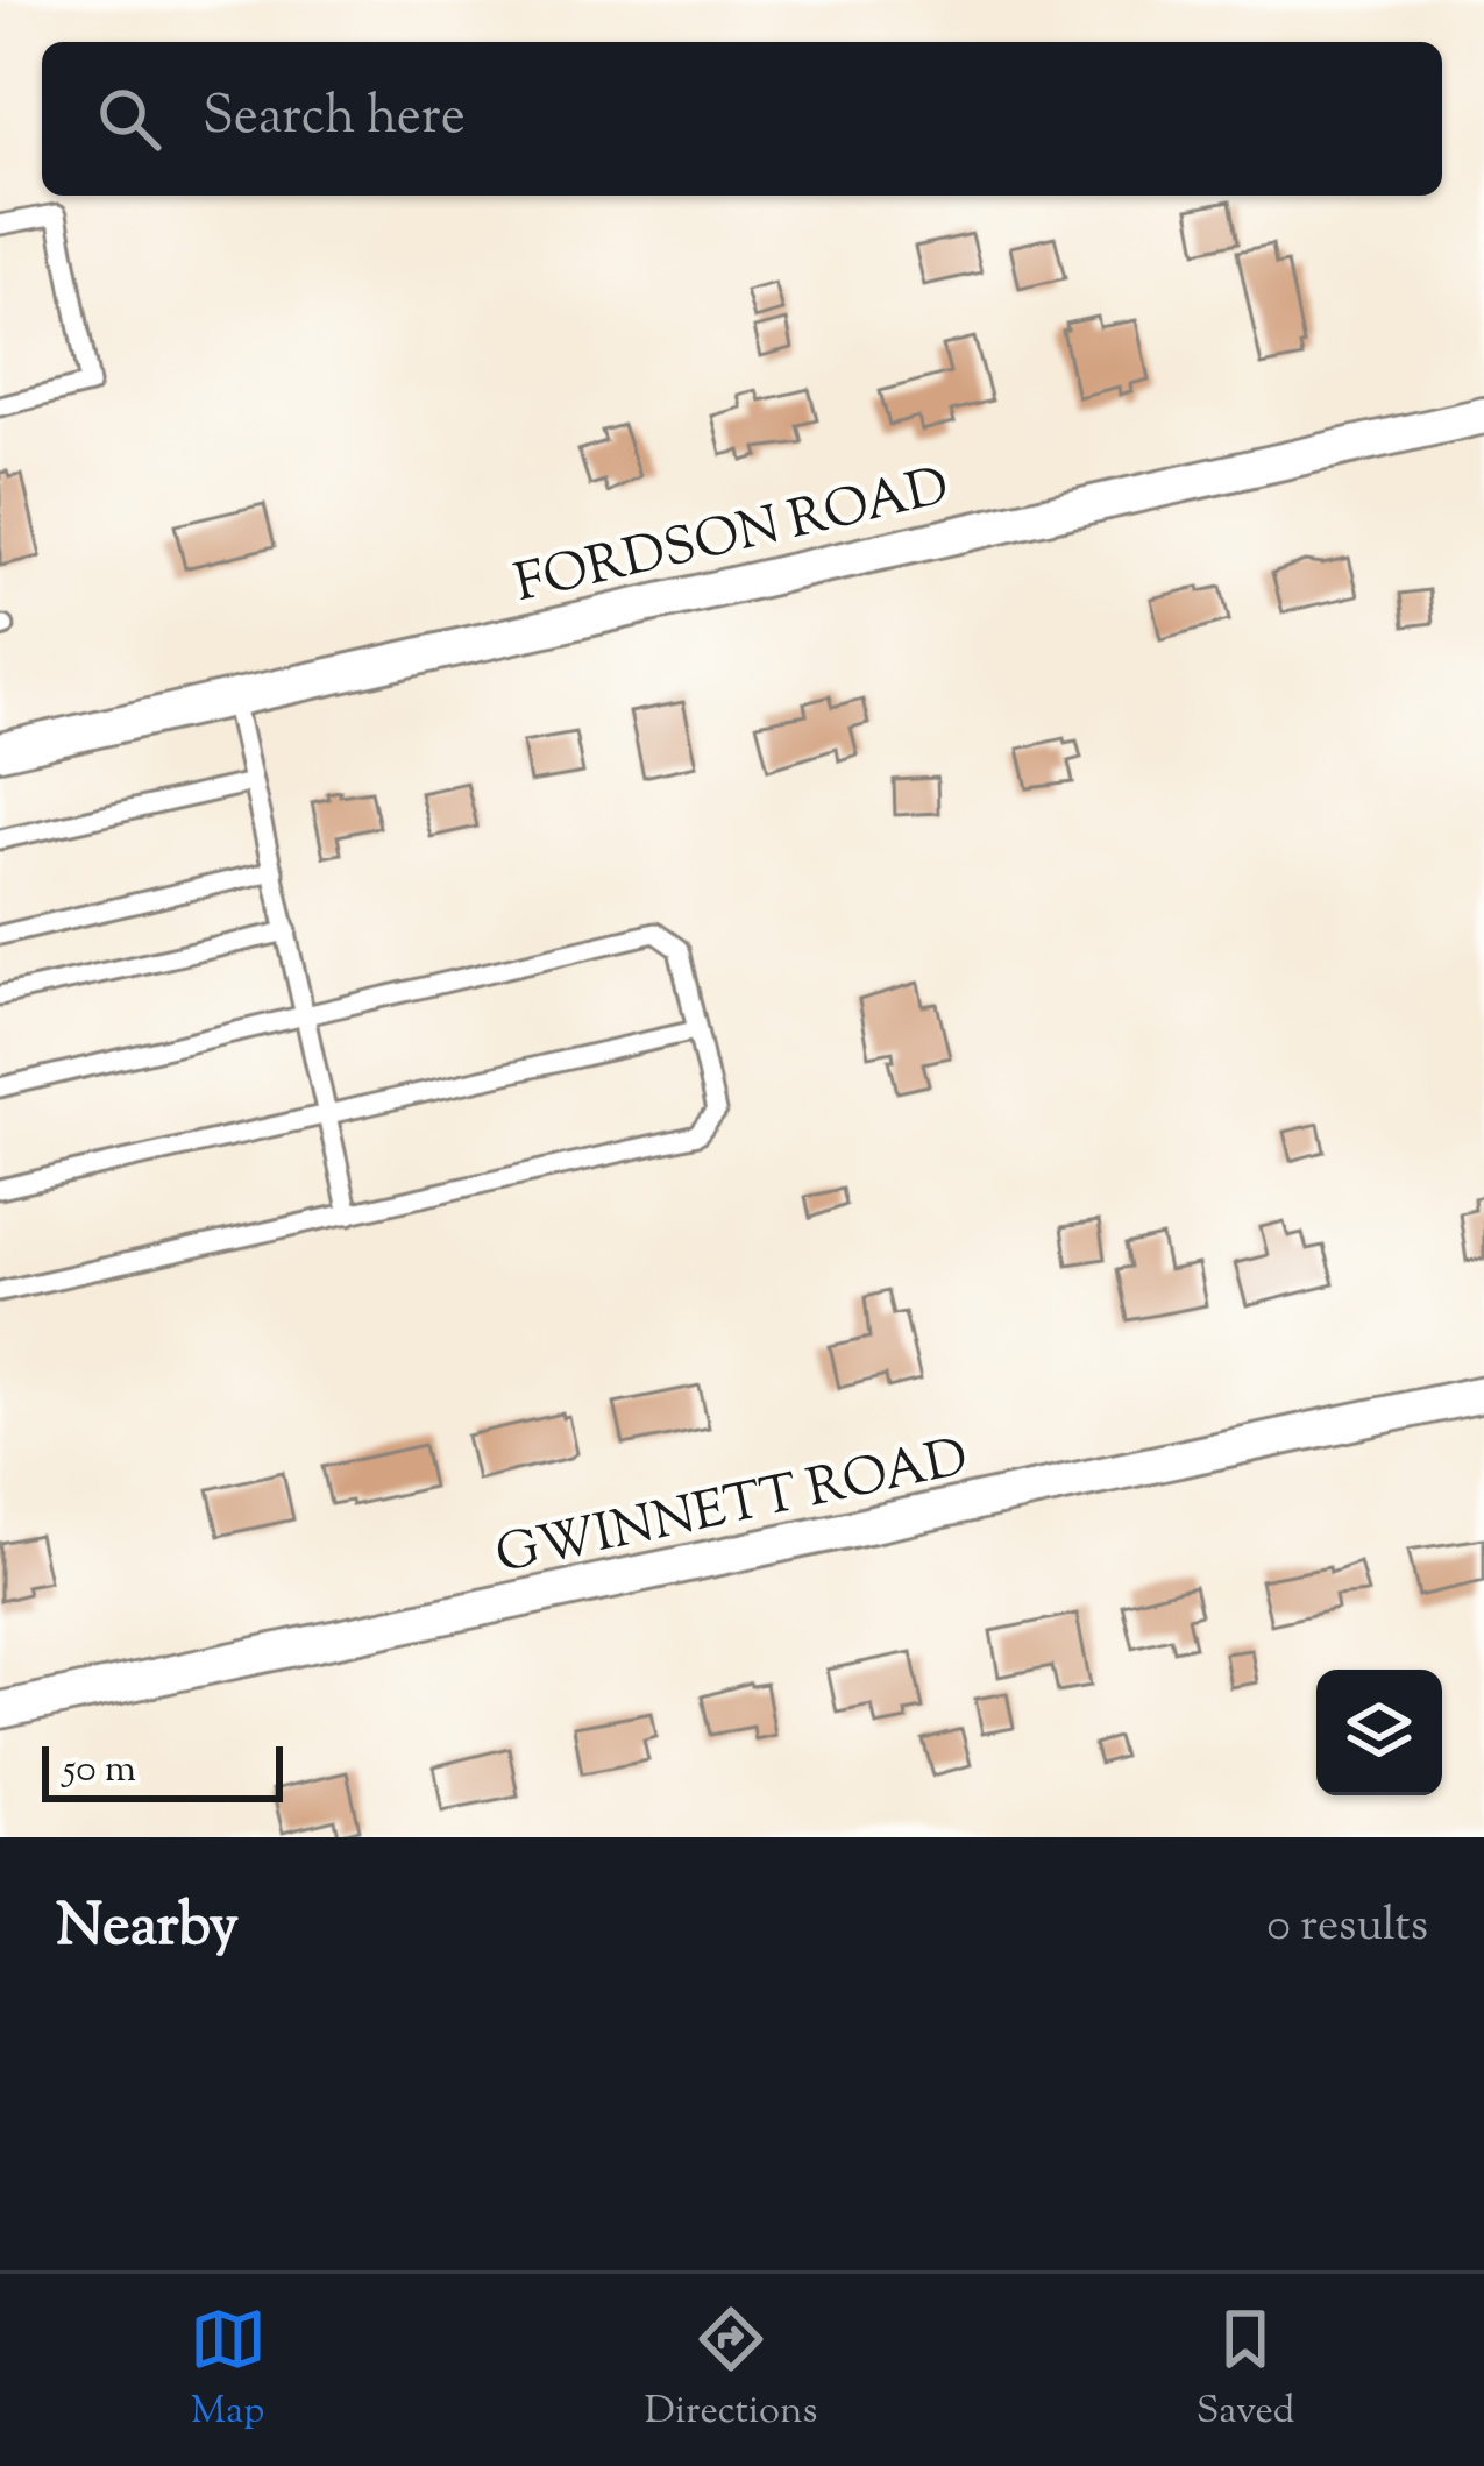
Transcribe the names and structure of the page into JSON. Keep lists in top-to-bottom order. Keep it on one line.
{"streets":{"street":["FORDSON ROAD","GWINNETT ROAD"]},"scale_bar":"50 m","page":{"search":"Search here","scale":"50 m","heading":["Nearby","0 results"],"nav":["Map","Directions","Saved"]}}
